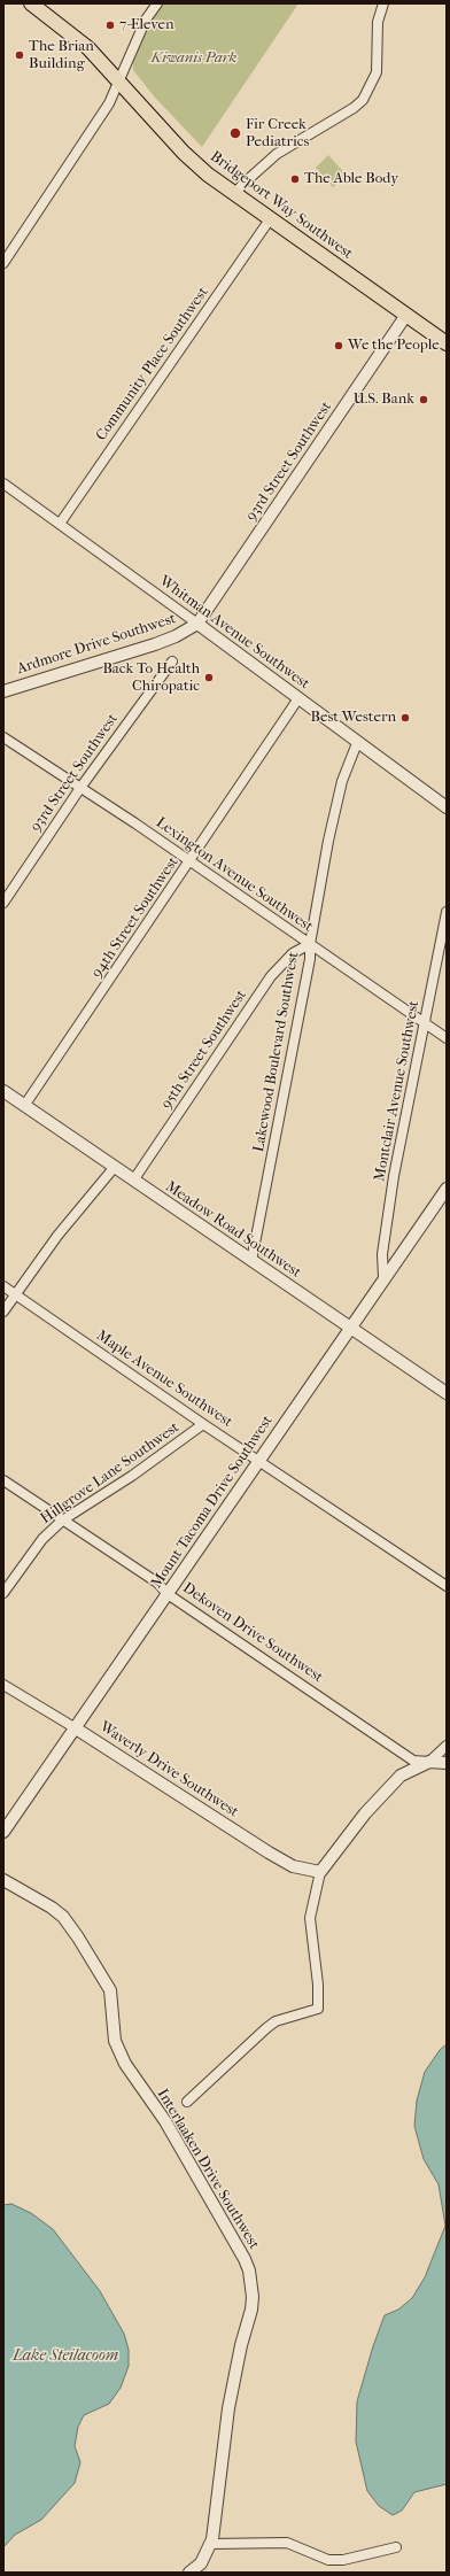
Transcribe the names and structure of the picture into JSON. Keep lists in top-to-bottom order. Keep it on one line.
{"streets":{"main road":["Bridgeport Way Southwest"],"street":["Community Place Southwest","93rd Street Southwest","Whitman Avenue Southwest","Ardmore Drive Southwest","Lexington Avenue Southwest","94th Street Southwest","95th Street Southwest","Lakewood Boulevard Southwest","Montclair Avenue Southwest","Meadow Road Southwest","Maple Avenue Southwest","Hillgrove Lane Southwest","Mount Tacoma Drive Southwest","Dekoven Drive Southwest","Waverly Drive Southwest","Interlaaken Drive Southwest"]},"crossings":[["Bridgeport Way Southwest","Community Place Southwest"],["Bridgeport Way Southwest","93rd Street Southwest"],["Community Place Southwest","Whitman Avenue Southwest"],["93rd Street Southwest","Whitman Avenue Southwest"],["93rd Street Southwest","Ardmore Drive Southwest"],["93rd Street Southwest","Lexington Avenue Southwest"],["Whitman Avenue Southwest","Ardmore Drive Southwest"],["Whitman Avenue Southwest","94th Street Southwest"],["Whitman Avenue Southwest","Lakewood Boulevard Southwest"],["Lexington Avenue Southwest","94th Street Southwest"],["Lexington Avenue Southwest","95th Street Southwest"],["Lexington Avenue Southwest","Lakewood Boulevard Southwest"],["Lexington Avenue Southwest","Montclair Avenue Southwest"],["94th Street Southwest","Meadow Road Southwest"],["95th Street Southwest","Lakewood Boulevard Southwest"],["95th Street Southwest","Meadow Road Southwest"],["Lakewood Boulevard Southwest","Meadow Road Southwest"],["Montclair Avenue Southwest","Mount Tacoma Drive Southwest"],["Meadow Road Southwest","Mount Tacoma Drive Southwest"],["Maple Avenue Southwest","Hillgrove Lane Southwest"],["Maple Avenue Southwest","Mount Tacoma Drive Southwest"],["Hillgrove Lane Southwest","Dekoven Drive Southwest"],["Mount Tacoma Drive Southwest","Dekoven Drive Southwest"],["Mount Tacoma Drive Southwest","Waverly Drive Southwest"]],"water":["Lake Steilacoom"],"parks":["Kiwanis Park"],"places":["7-Eleven","The Brian Building","Fir Creek Pediatrics","The Able Body","We the People","U.S. Bank","Back To Health Chiropatic","Best Western"]}
